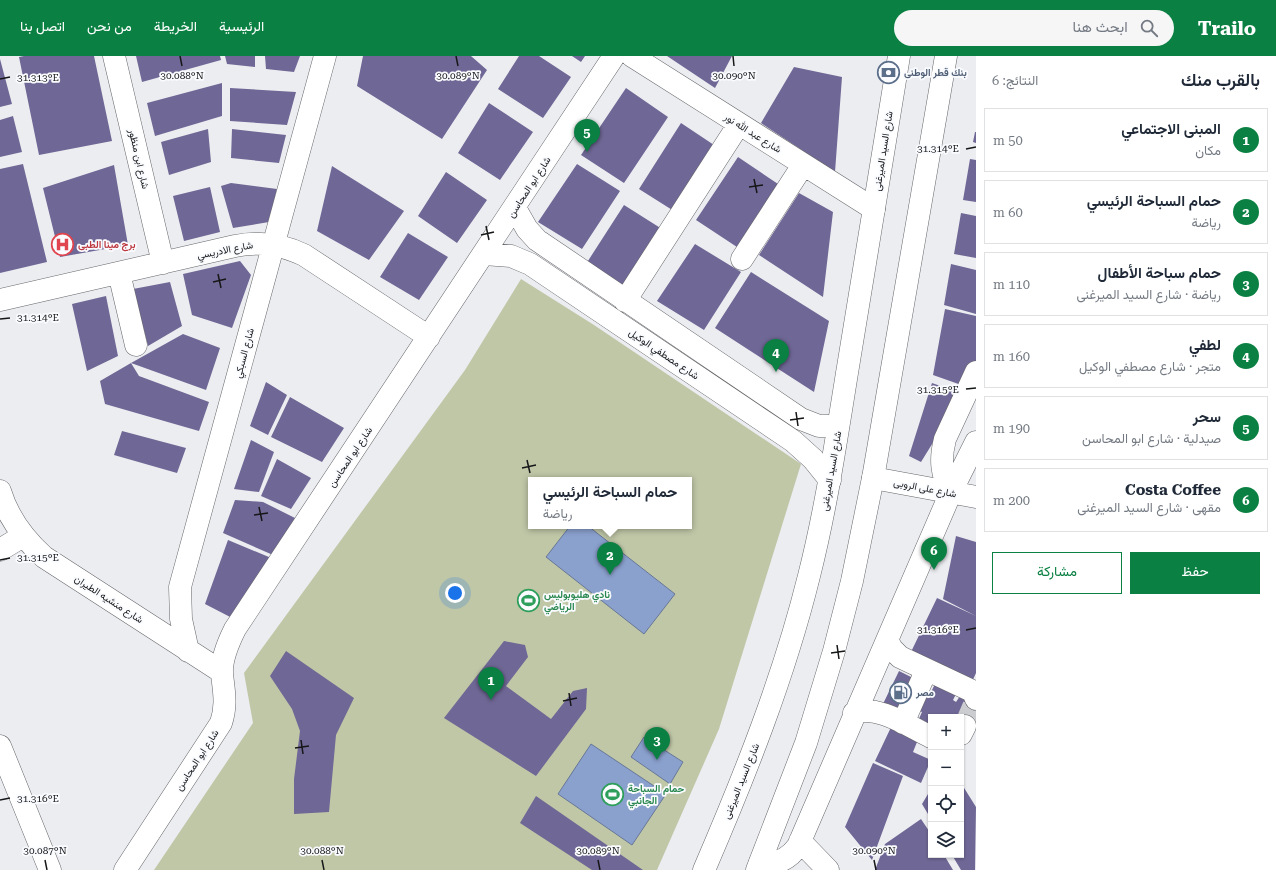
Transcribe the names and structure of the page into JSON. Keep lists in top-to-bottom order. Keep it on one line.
{"streets":{"street":["شارع عبد الله نور","شارع السيد الميرغنى","شارع ابن منظور","شارع ابو المحاسن","شارع الادريسي","شارع السبكي","شارع مصطفي الوكيل","شارع على الروبى","شارع منشيه الطيران"]},"crossings":[["شارع عبد الله نور","شارع السيد الميرغنى"],["شارع السيد الميرغنى","شارع مصطفي الوكيل"],["شارع ابن منظور","شارع الادريسي"],["شارع ابو المحاسن","شارع الادريسي"],["شارع ابو المحاسن","شارع مصطفي الوكيل"],["شارع ابو المحاسن","شارع منشيه الطيران"],["شارع الادريسي","شارع السبكي"],["شارع السبكي","شارع منشيه الطيران"]],"places":{"bank":["بنك قطر الوطنى"],"hospital":["برج مينا الطبى"],"sports":["نادي هليوبوليس الرياضي","حمام السباحة الجانبي"],"fuel station":["مصر"]},"page":{"header":"Trailo","search":"ابحث هنا","nav":["الرئيسية","الخريطة","من نحن","اتصل بنا"],"heading":["بالقرب منك","النتائج: 6"],"list":[{"mark":"1","name":"المبنى الاجتماعي","note":"مكان","value":"50 m"},{"mark":"2","name":"حمام السباحة الرئيسي","note":"رياضة","value":"60 m"},{"mark":"3","name":"حمام سباحة الأطفال","note":"رياضة · شارع السيد الميرغنى","value":"110 m"},{"mark":"4","name":"لطفي","note":"متجر · شارع مصطفي الوكيل","value":"160 m"},{"mark":"5","name":"سحر","note":"صيدلية · شارع ابو المحاسن","value":"190 m"},{"mark":"6","name":"Costa Coffee","note":"مقهى · شارع السيد الميرغنى","value":"200 m"}],"pins":["5","4","6","2","1","3"],"popup":["حمام السباحة الرئيسي","رياضة"],"buttons":["حفظ","مشاركة"],"map_buttons":["+","−"]},"coordinates":["30.088°N","30.089°N","30.090°N","31.313°E","31.314°E","31.315°E","31.316°E","30.087°N"]}
